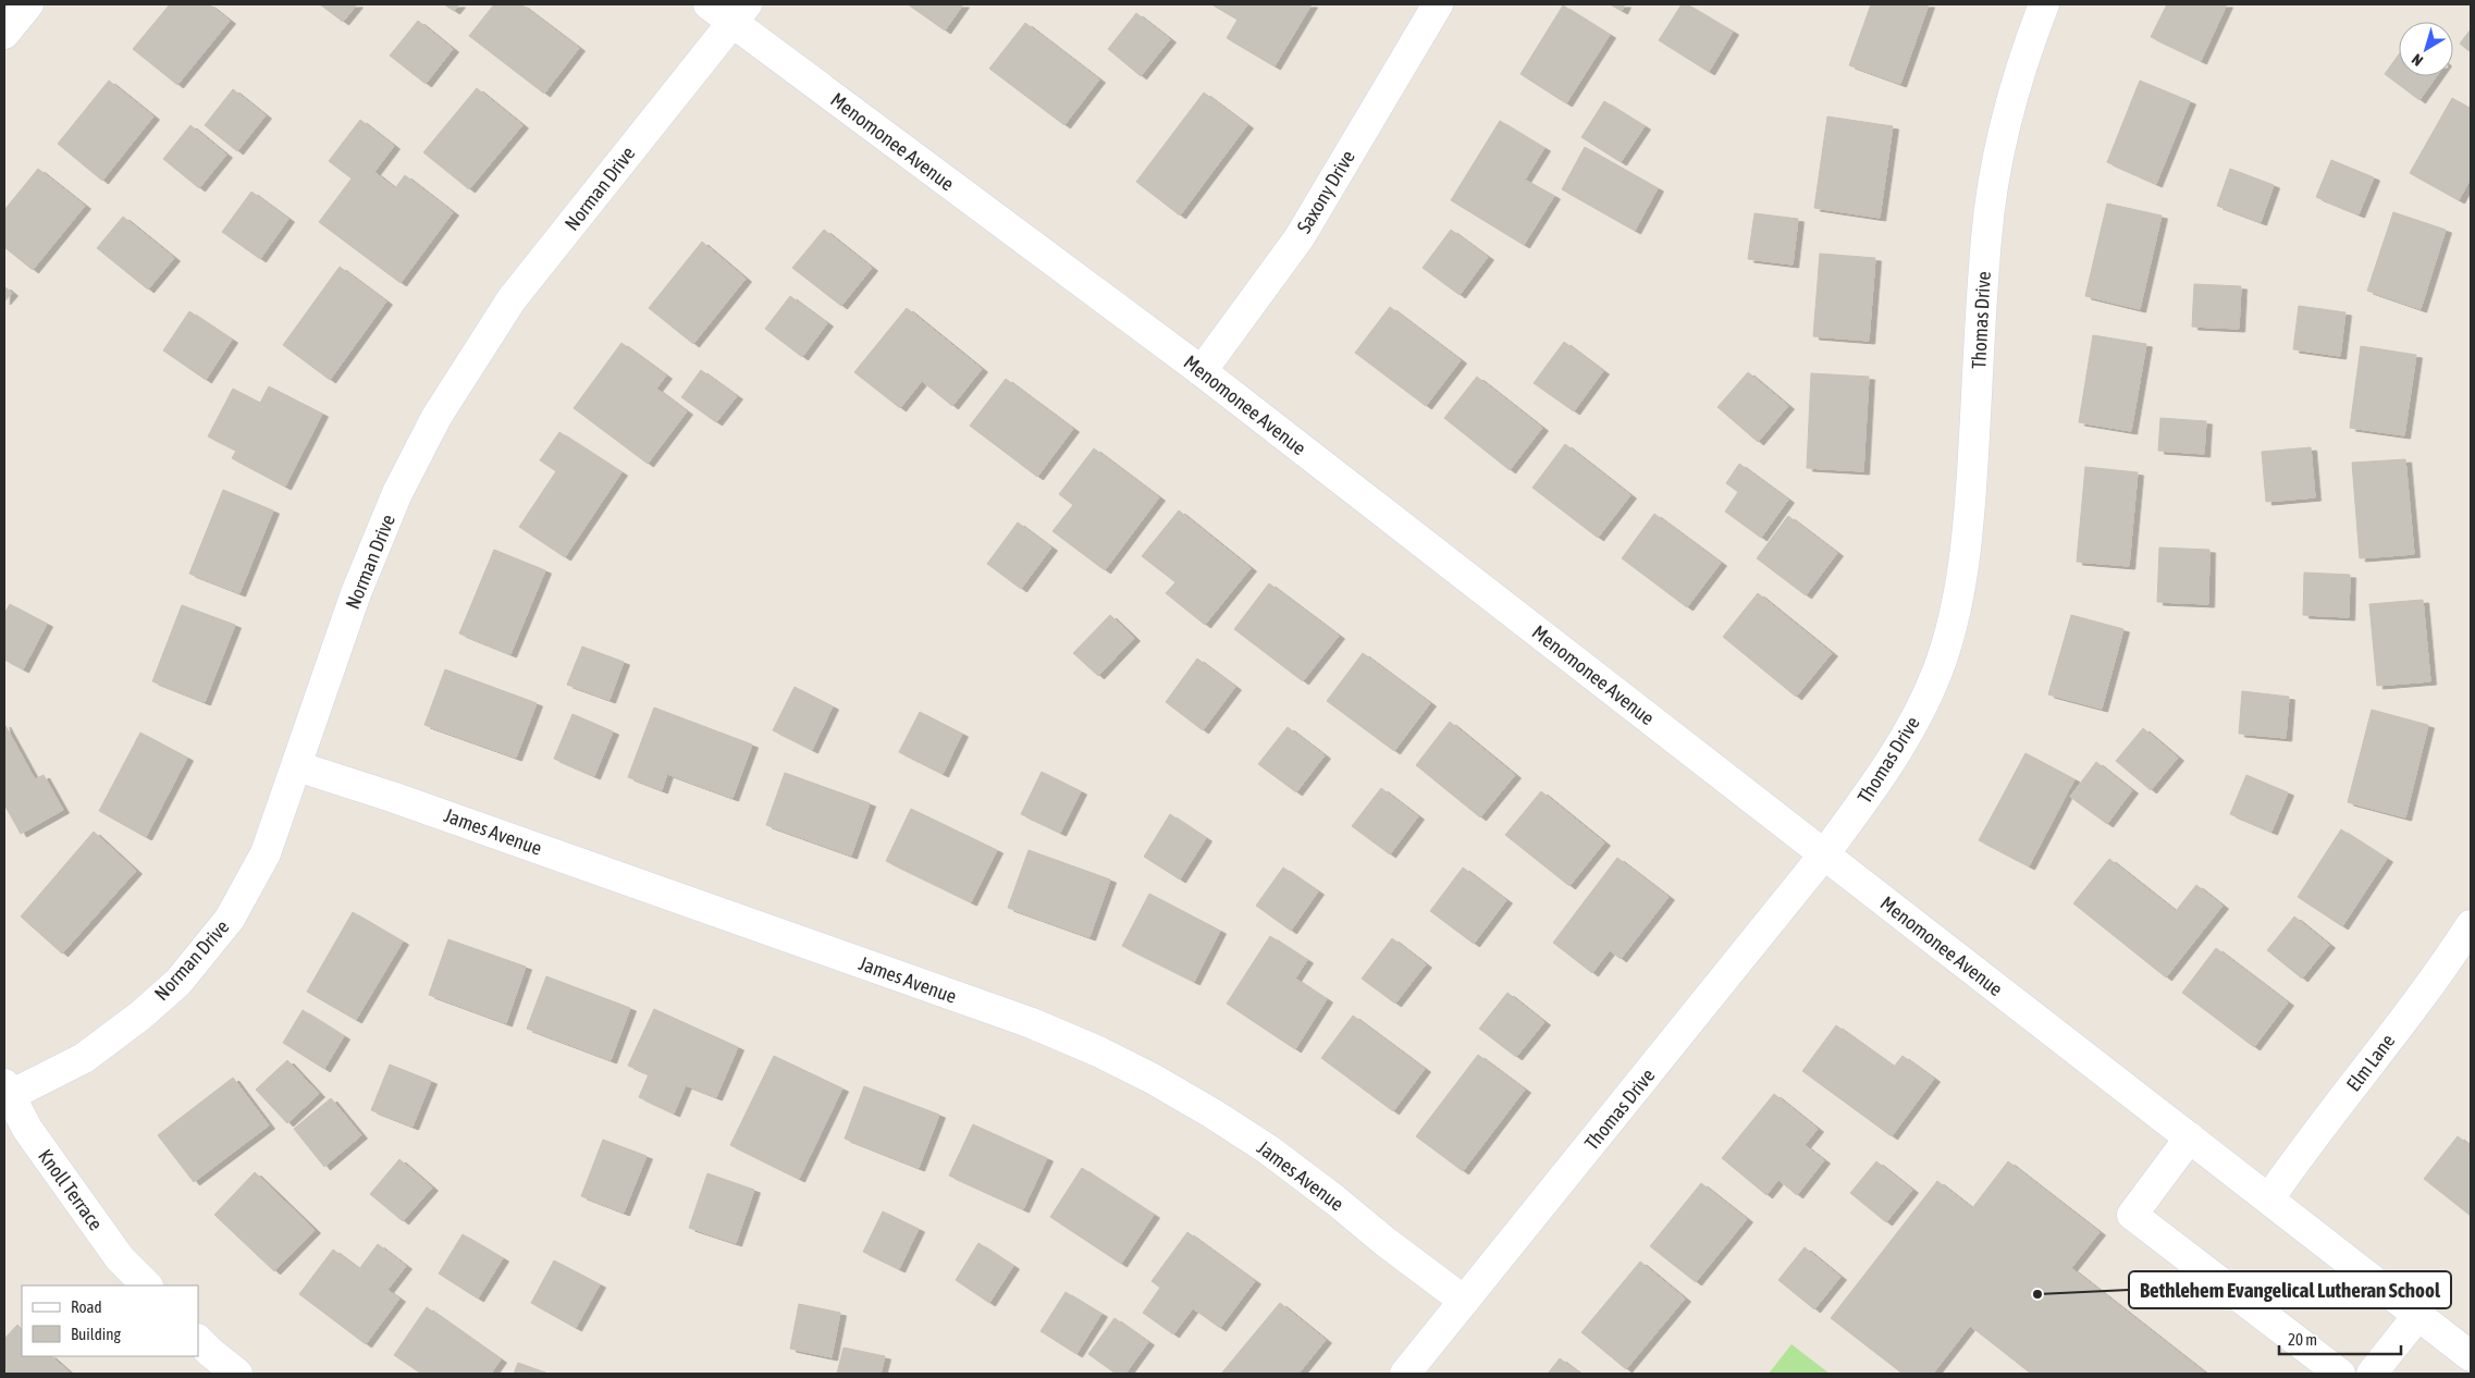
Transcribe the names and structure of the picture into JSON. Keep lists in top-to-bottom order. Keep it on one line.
{"streets":{"street":["Menomonee Avenue","Norman Drive","Saxony Drive","Thomas Drive","James Avenue","Elm Lane","Knoll Terrace"]},"crossings":[["Menomonee Avenue","Norman Drive"],["Menomonee Avenue","Saxony Drive"],["Menomonee Avenue","Thomas Drive"],["Menomonee Avenue","Elm Lane"],["Norman Drive","James Avenue"],["Norman Drive","Knoll Terrace"],["Thomas Drive","James Avenue"]],"places":["Bethlehem Evangelical Lutheran School"],"legend":["Road","Building"],"scale_bar":"20 m","north":"bottom left"}
